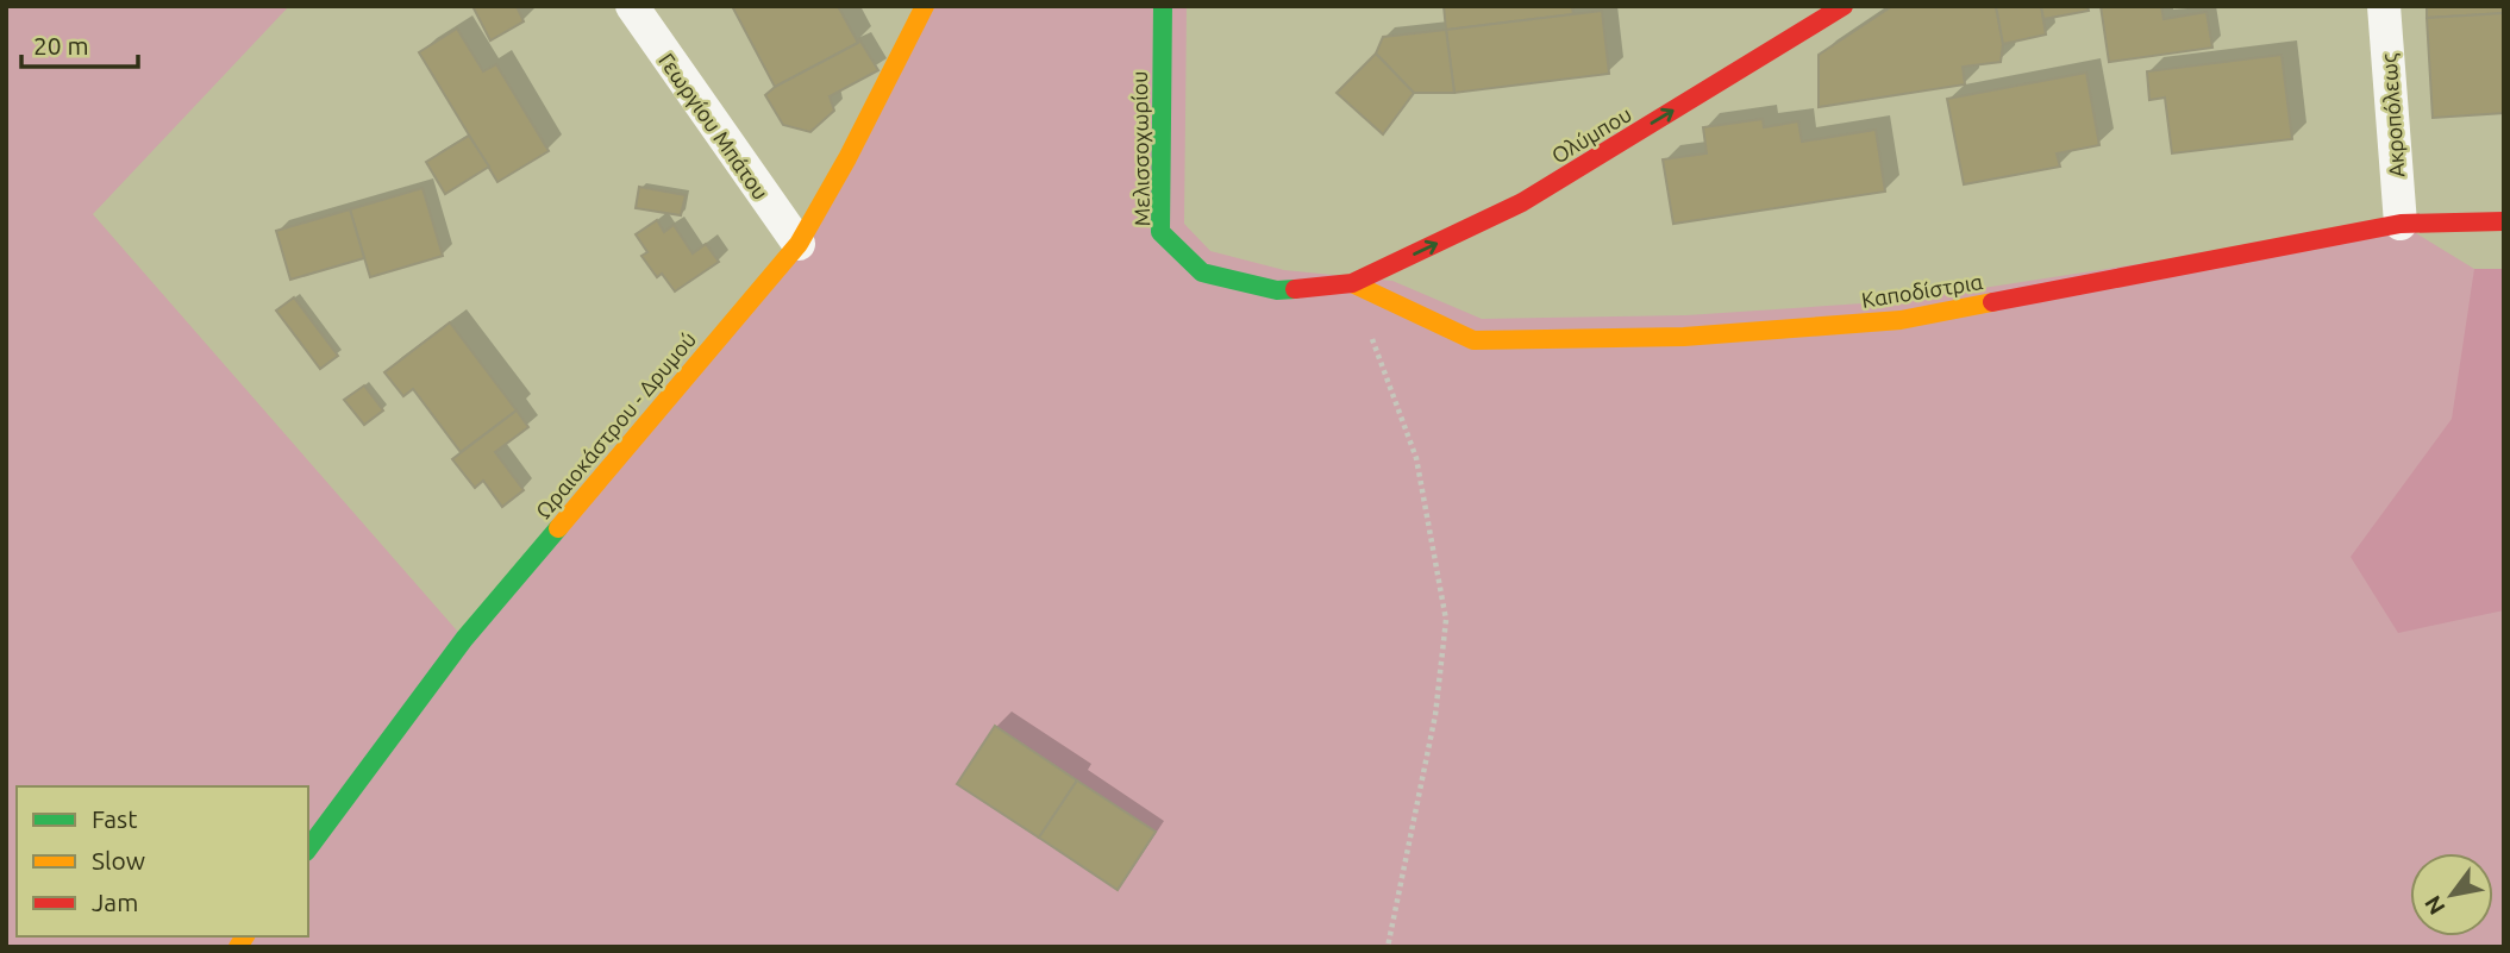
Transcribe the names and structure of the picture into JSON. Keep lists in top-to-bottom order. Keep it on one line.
{"streets":{"street":["Ακροπόλεως","Γεωργίου Μπάτου","Ολύμπου","Μελισσοχωρίου","Καποδίστρια","Ωραιοκάστρου - Δρυμού"]},"crossings":[["Ακροπόλεως","Καποδίστρια"],["Γεωργίου Μπάτου","Ωραιοκάστρου - Δρυμού"],["Ολύμπου","Μελισσοχωρίου"],["Ολύμπου","Καποδίστρια"],["Μελισσοχωρίου","Καποδίστρια"]],"one_way":["Ολύμπου"],"legend":["Fast","Slow","Jam"],"scale_bar":"20 m","north":"bottom left"}
